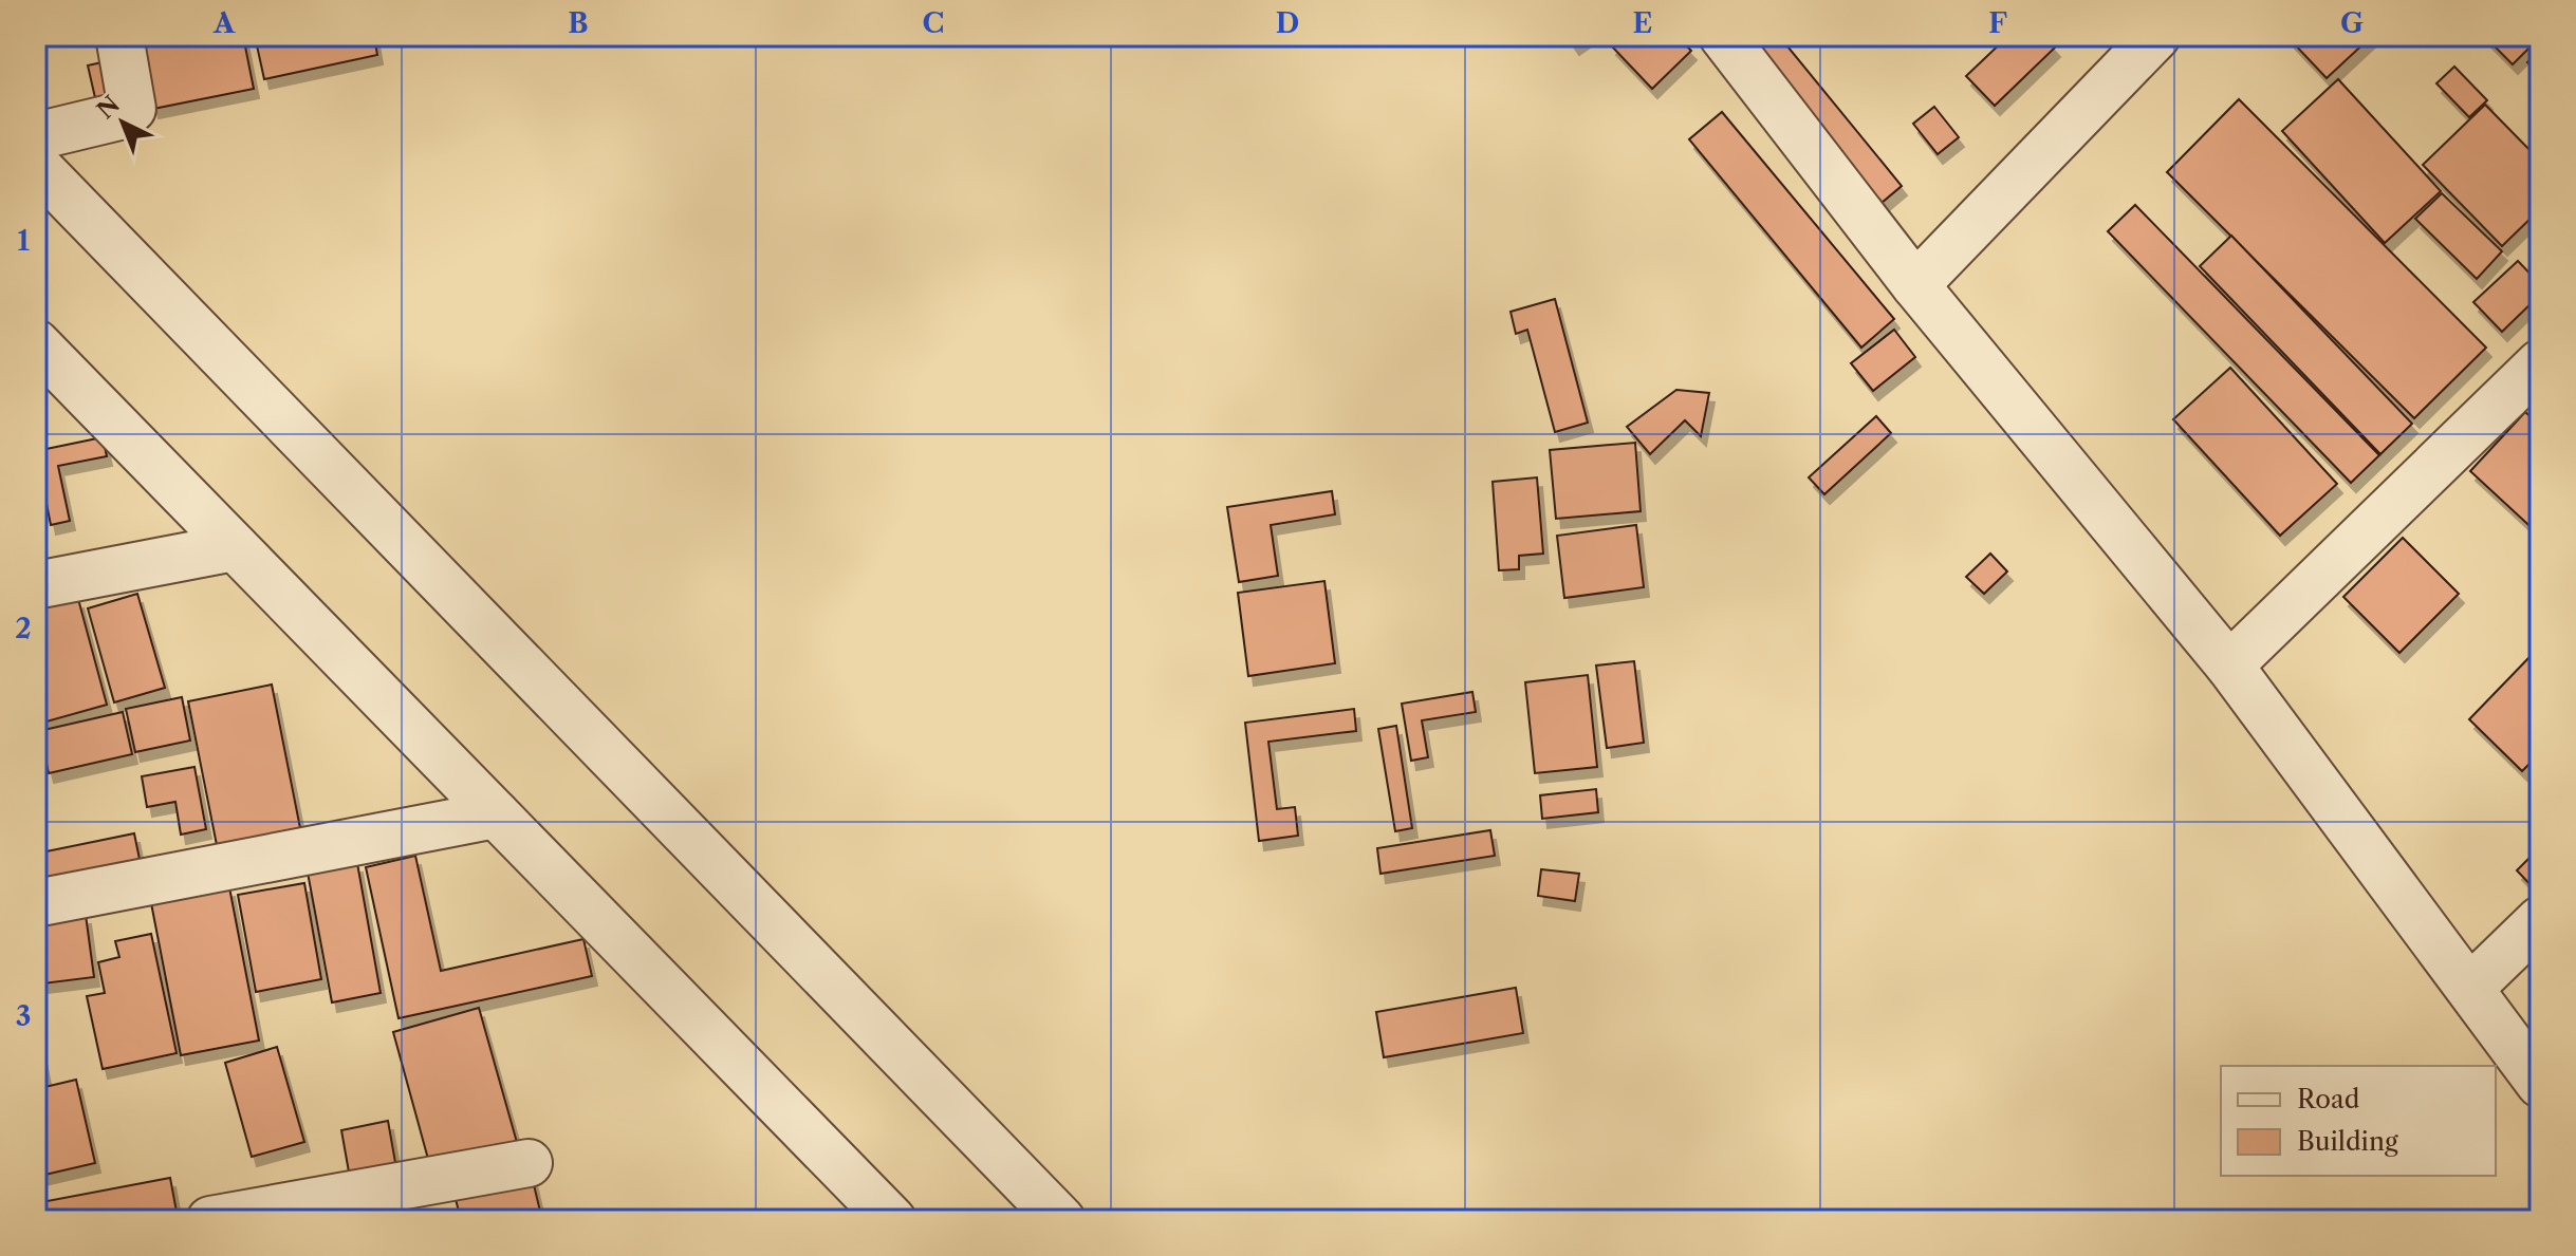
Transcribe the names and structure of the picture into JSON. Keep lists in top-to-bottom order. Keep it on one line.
{"legend":["Road","Building"],"north":"top left","grid":{"columns":["A","B","C","D","E","F","G"],"rows":["1","2","3"]}}
